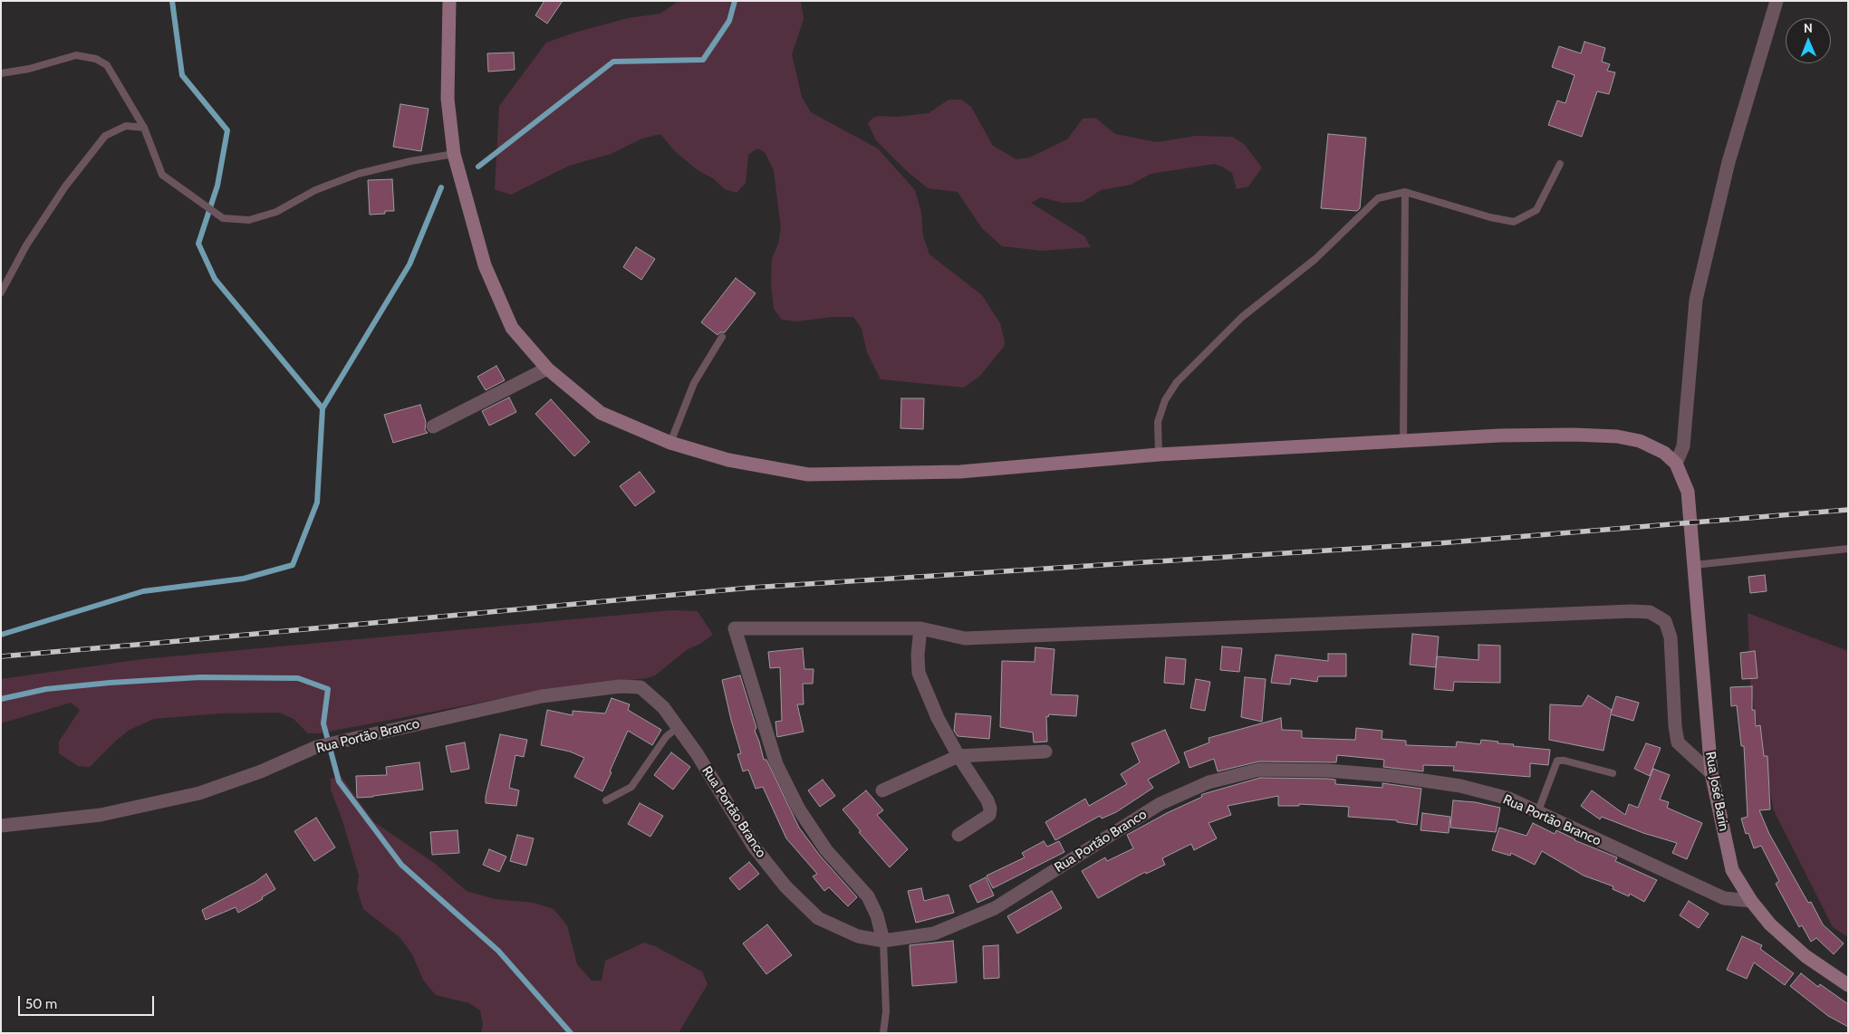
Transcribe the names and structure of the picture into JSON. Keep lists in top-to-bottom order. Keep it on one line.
{"streets":{"main road":["Rua José Barin"],"street":["Rua Portão Branco"]},"crossings":[["Rua Portão Branco","Rua José Barin"]],"scale_bar":"50 m","north":"top"}
